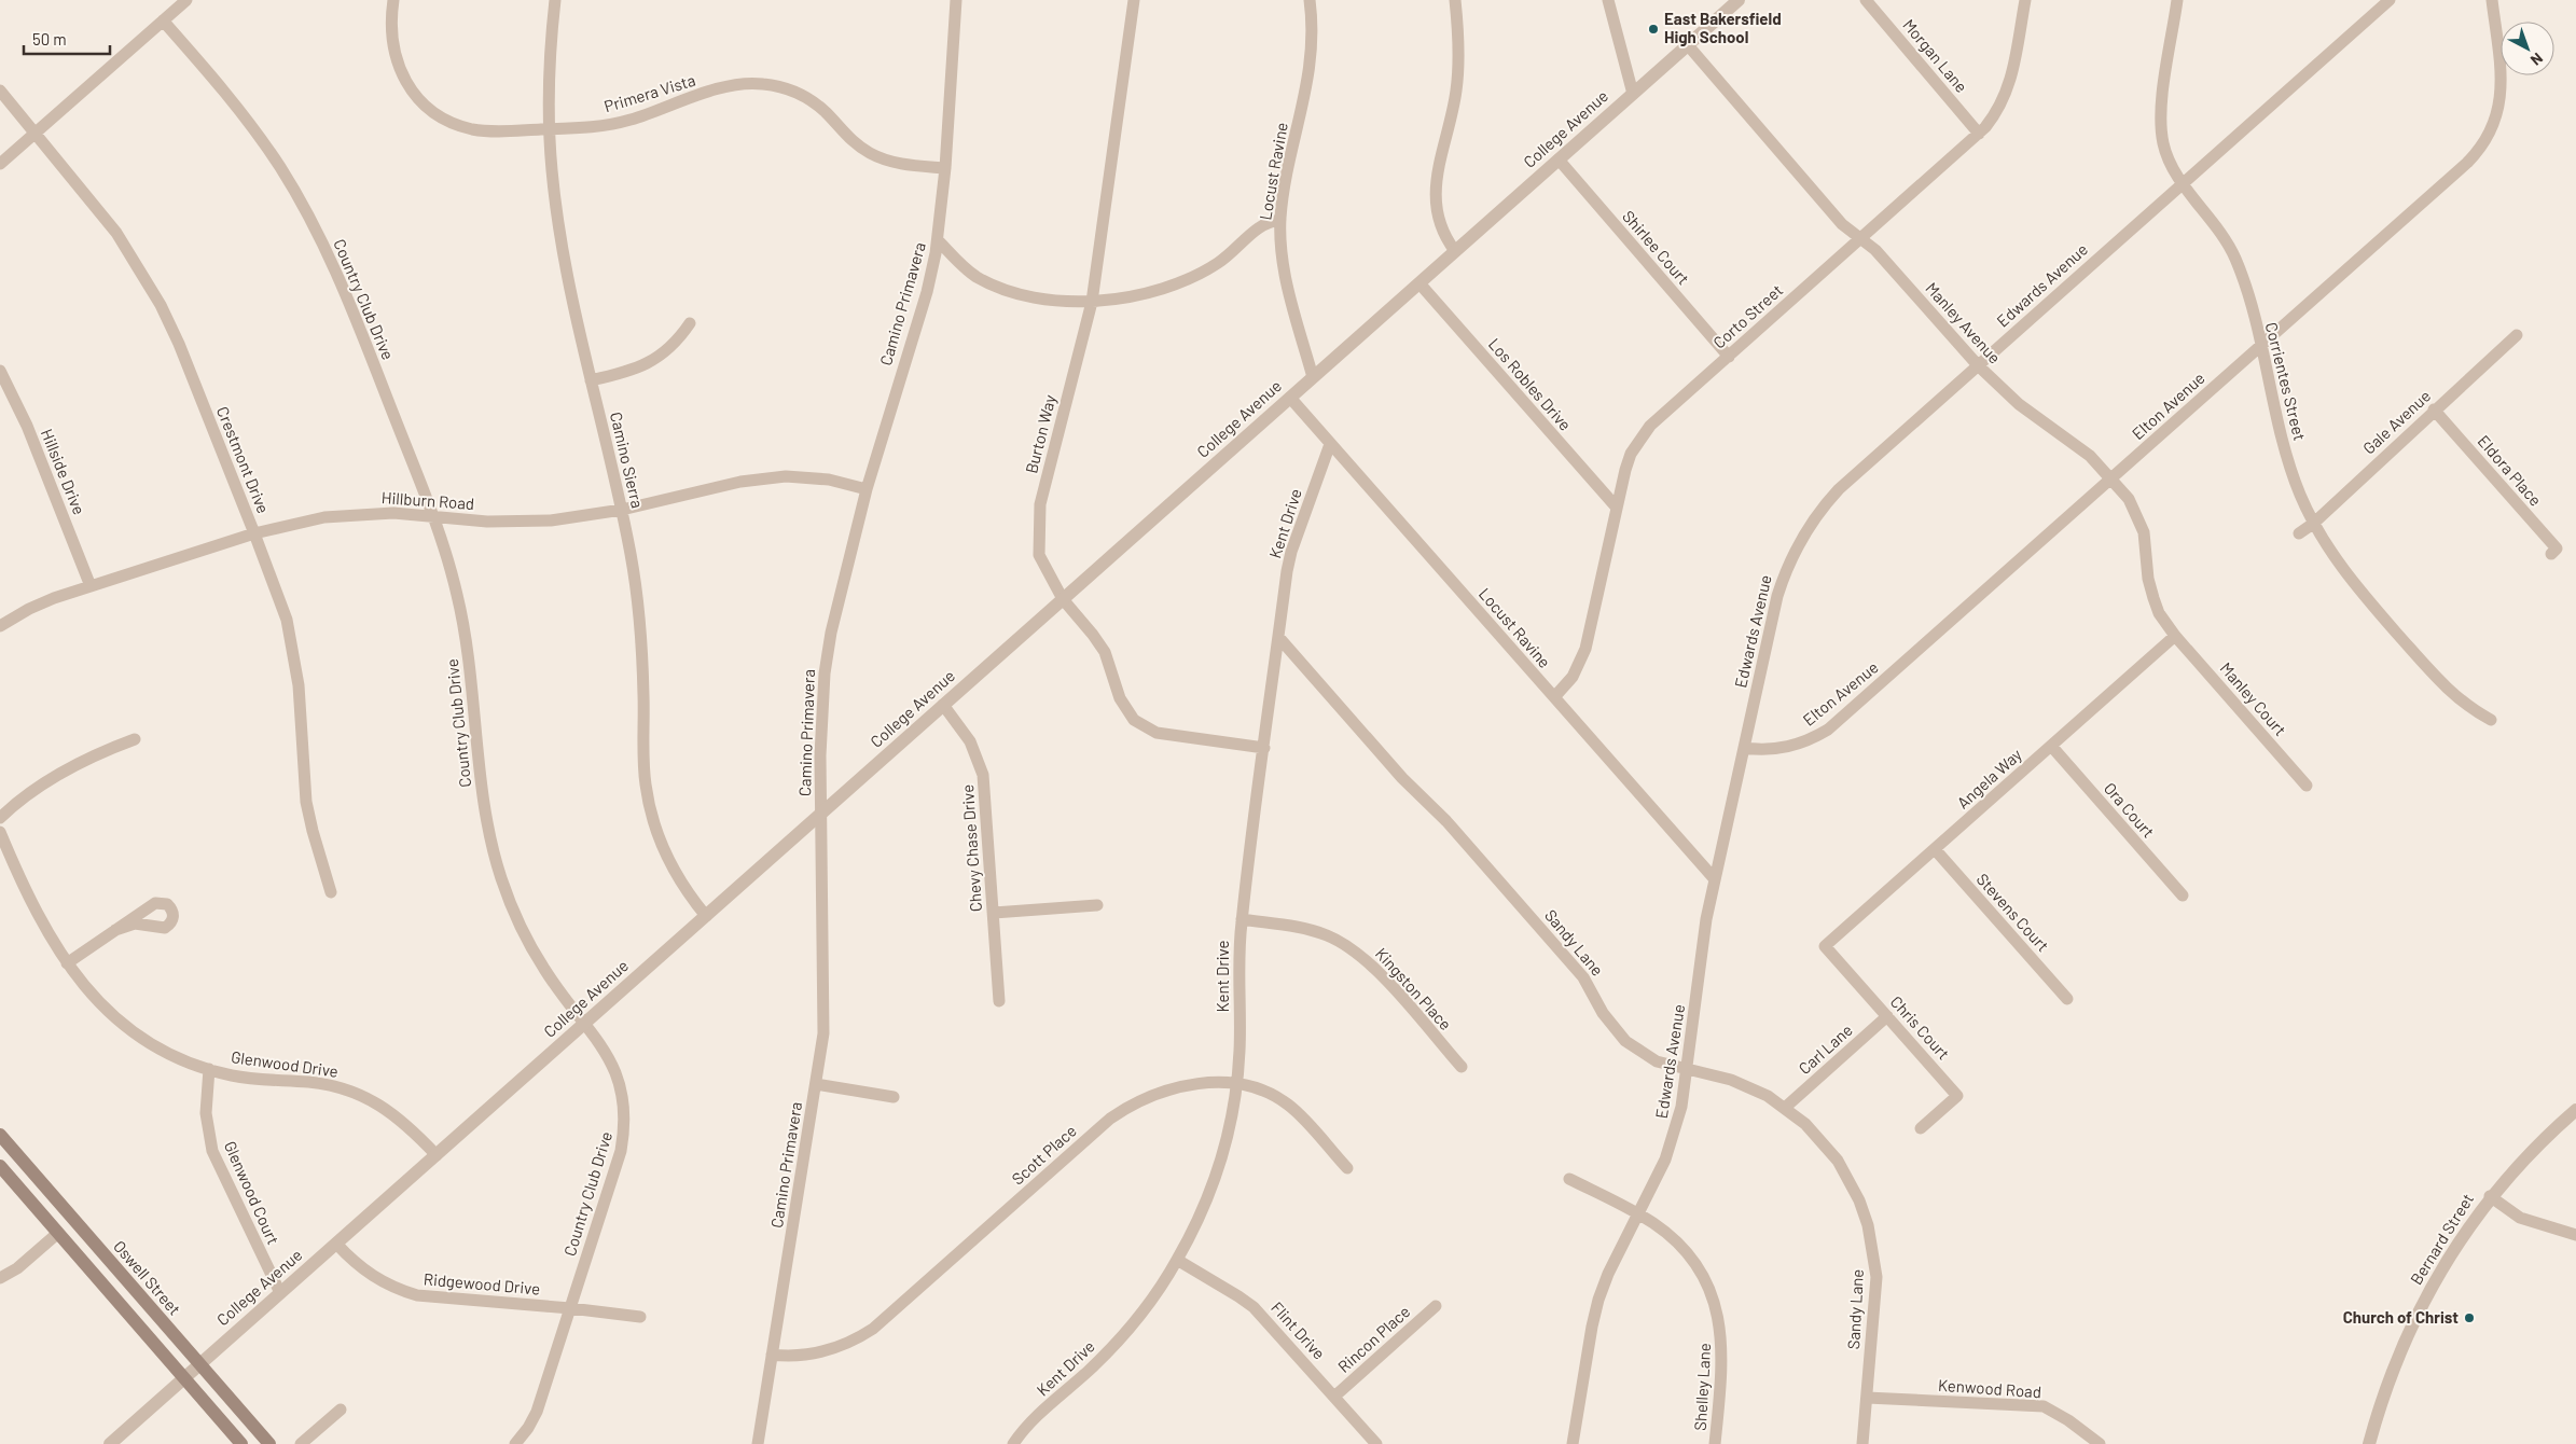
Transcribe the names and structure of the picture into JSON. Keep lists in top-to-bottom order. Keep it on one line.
{"streets":{"main road":["Oswell Street"],"street":["Morgan Lane","Primera Vista","College Avenue","Locust Ravine","Shirlee Court","Edwards Avenue","Country Club Drive","Camino Primavera","Corto Street","Manley Avenue","Corrientes Street","Los Robles Drive","Elton Avenue","Gale Avenue","Burton Way","Crestmont Drive","Camino Sierra","Eldora Place","Hillside Drive","Hillburn Road","Kent Drive","Manley Court","Angela Way","Ora Court","Chevy Chase Drive","Stevens Court","Sandy Lane","Kingston Place","Chris Court","Carl Lane","Glenwood Drive","Scott Place","Glenwood Court","Bernard Street","Ridgewood Drive","Flint Drive","Rincon Place","Shelley Lane","Kenwood Road"]},"crossings":[["Morgan Lane","Corto Street"],["Primera Vista","Camino Primavera"],["Primera Vista","Camino Sierra"],["College Avenue","Locust Ravine"],["College Avenue","Shirlee Court"],["College Avenue","Country Club Drive"],["College Avenue","Camino Primavera"],["College Avenue","Manley Avenue"],["College Avenue","Los Robles Drive"],["College Avenue","Burton Way"],["College Avenue","Camino Sierra"],["College Avenue","Chevy Chase Drive"],["College Avenue","Glenwood Drive"],["College Avenue","Glenwood Court"],["College Avenue","Oswell Street"],["College Avenue","Ridgewood Drive"],["Locust Ravine","Edwards Avenue"],["Locust Ravine","Corto Street"],["Locust Ravine","Kent Drive"],["Shirlee Court","Corto Street"],["Edwards Avenue","Manley Avenue"],["Edwards Avenue","Corrientes Street"],["Edwards Avenue","Elton Avenue"],["Edwards Avenue","Sandy Lane"],["Edwards Avenue","Shelley Lane"],["Country Club Drive","Hillburn Road"],["Country Club Drive","Ridgewood Drive"],["Camino Primavera","Hillburn Road"],["Camino Primavera","Scott Place"],["Corto Street","Manley Avenue"],["Corto Street","Los Robles Drive"],["Manley Avenue","Elton Avenue"],["Manley Avenue","Manley Court"],["Manley Avenue","Angela Way"],["Corrientes Street","Elton Avenue"],["Corrientes Street","Gale Avenue"],["Gale Avenue","Eldora Place"],["Burton Way","Kent Drive"],["Crestmont Drive","Hillburn Road"],["Camino Sierra","Hillburn Road"],["Hillside Drive","Hillburn Road"],["Kent Drive","Sandy Lane"],["Kent Drive","Kingston Place"],["Kent Drive","Scott Place"],["Kent Drive","Flint Drive"],["Manley Court","Angela Way"],["Angela Way","Ora Court"],["Angela Way","Stevens Court"],["Angela Way","Chris Court"],["Sandy Lane","Carl Lane"],["Sandy Lane","Kenwood Road"],["Chris Court","Carl Lane"],["Glenwood Drive","Glenwood Court"],["Flint Drive","Rincon Place"]],"places":["East Bakersfield High School","Church of Christ"],"scale_bar":"50 m","north":"bottom right"}
